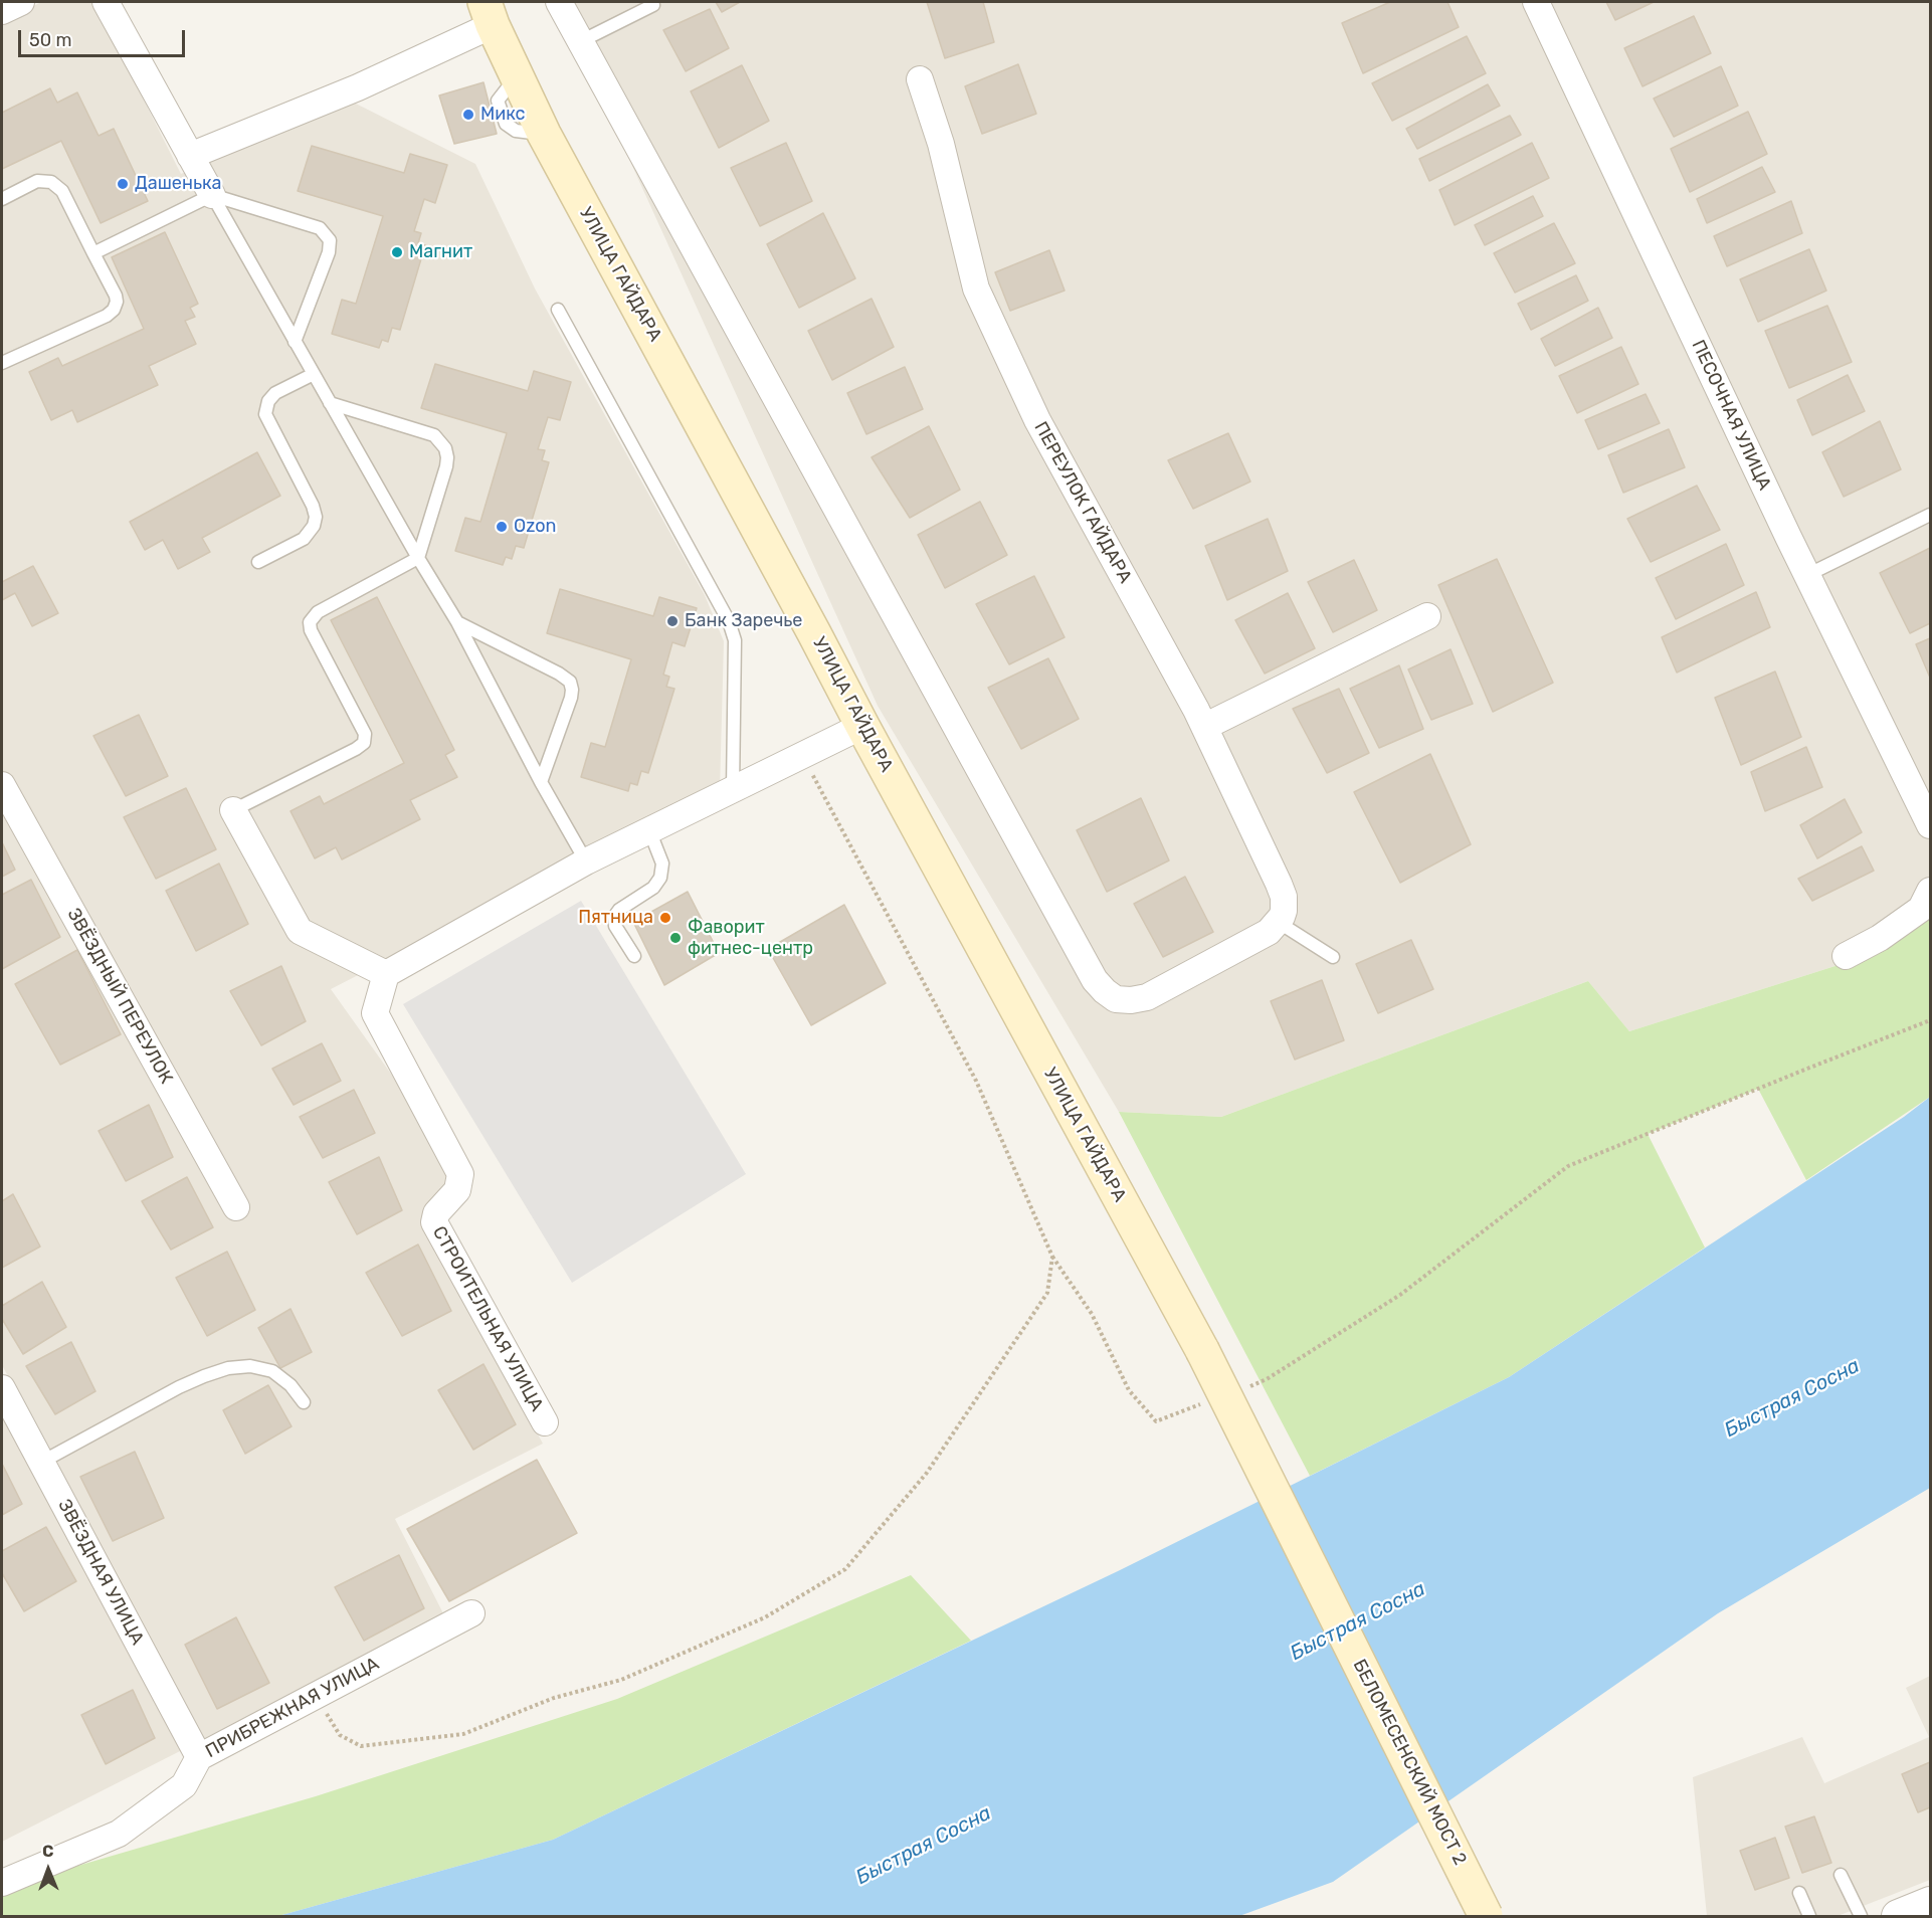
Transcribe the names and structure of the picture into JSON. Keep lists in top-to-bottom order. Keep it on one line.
{"streets":{"main road":["УЛИЦА ГАЙДАРА","БЕЛОМЕСЕНСКИЙ МОСТ 2"],"street":["ПЕСОЧНАЯ УЛИЦА","ПЕРЕУЛОК ГАЙДАРА","ЗВЁЗДНЫЙ ПЕРЕУЛОК","СТРОИТЕЛЬНАЯ УЛИЦА","ЗВЁЗДНАЯ УЛИЦА","ПРИБРЕЖНАЯ УЛИЦА"]},"crossings":[["УЛИЦА ГАЙДАРА","БЕЛОМЕСЕНСКИЙ МОСТ 2"],["ЗВЁЗДНАЯ УЛИЦА","ПРИБРЕЖНАЯ УЛИЦА"]],"water":["Быстрая Сосна"],"places":["Микс","Дашенька","Магнит","Ozon","Банк Заречье","Пятница","Фаворит фитнес-центр"],"scale_bar":"50 m","north":"top"}
